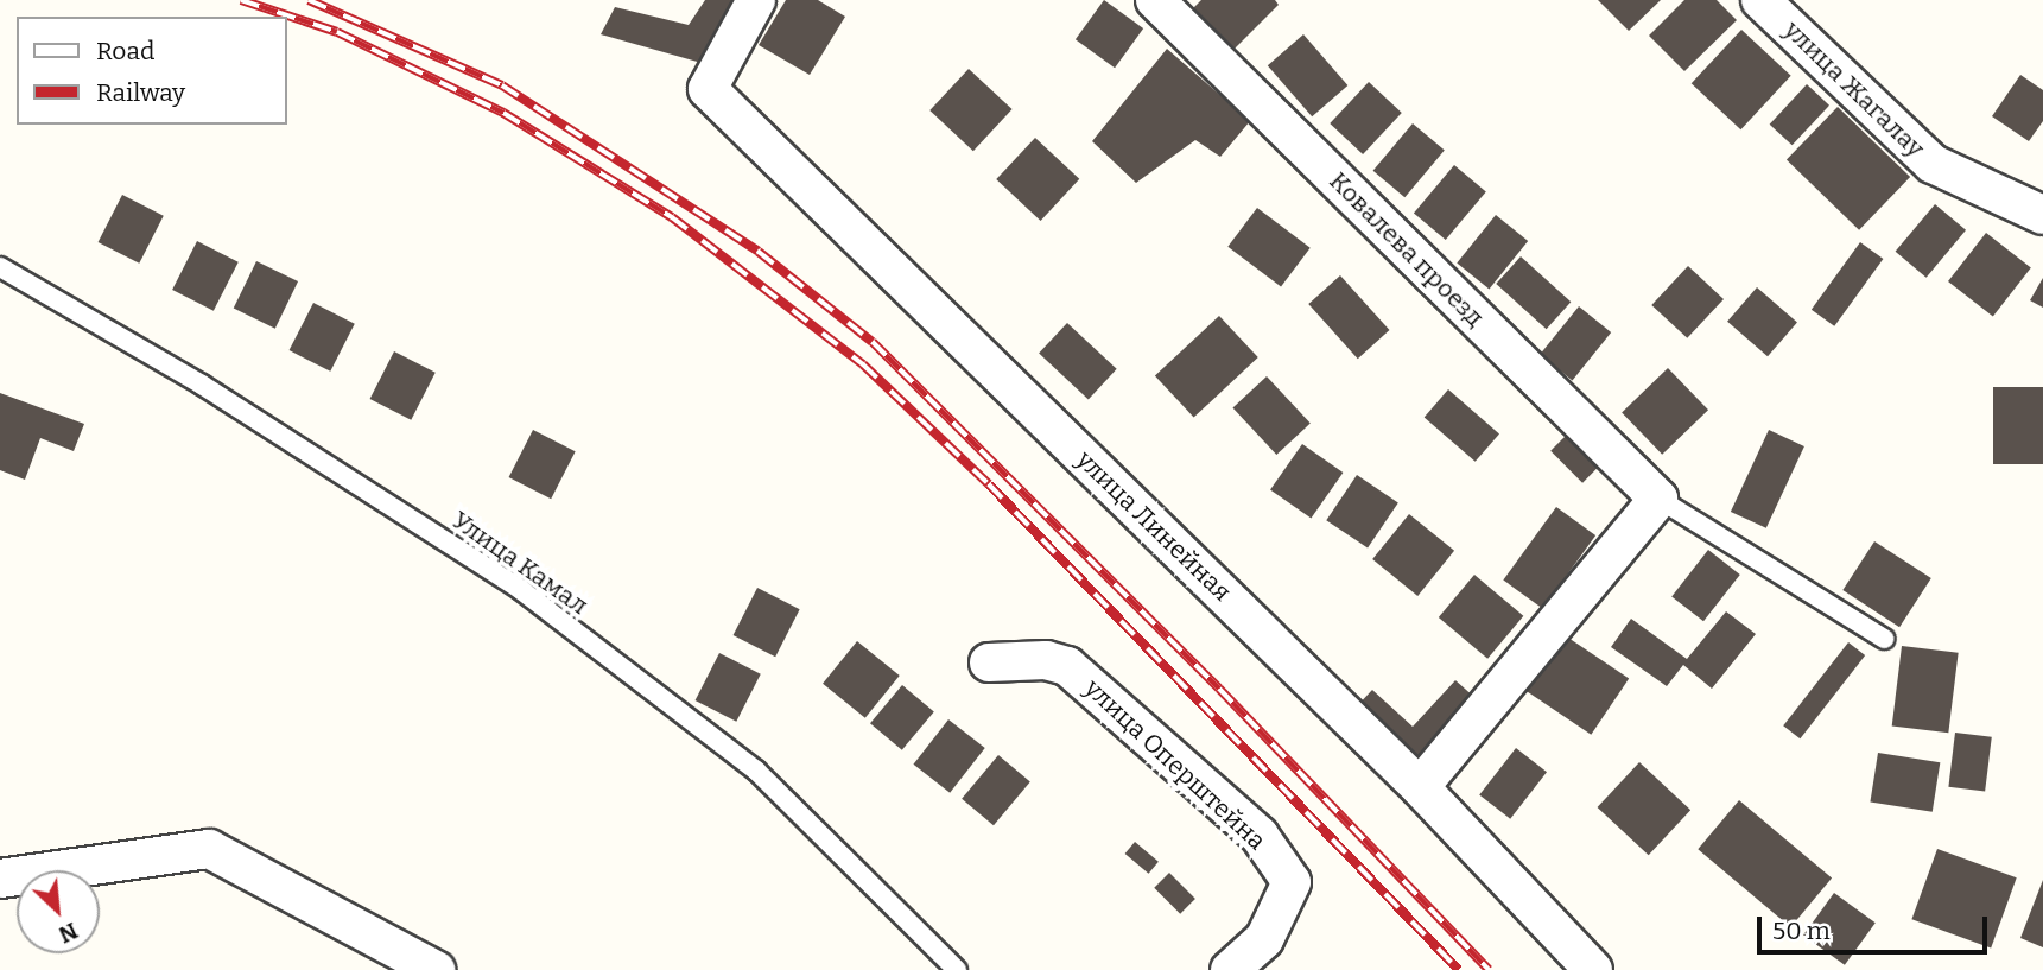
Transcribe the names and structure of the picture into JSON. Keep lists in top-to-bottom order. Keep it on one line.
{"streets":{"street":["улица Жагалау","Ковалева проезд","улица Линейная","улица Оперштейна"],"lane":["Улица Камал"]},"legend":["Road","Railway"],"scale_bar":"50 m","north":"bottom right"}
